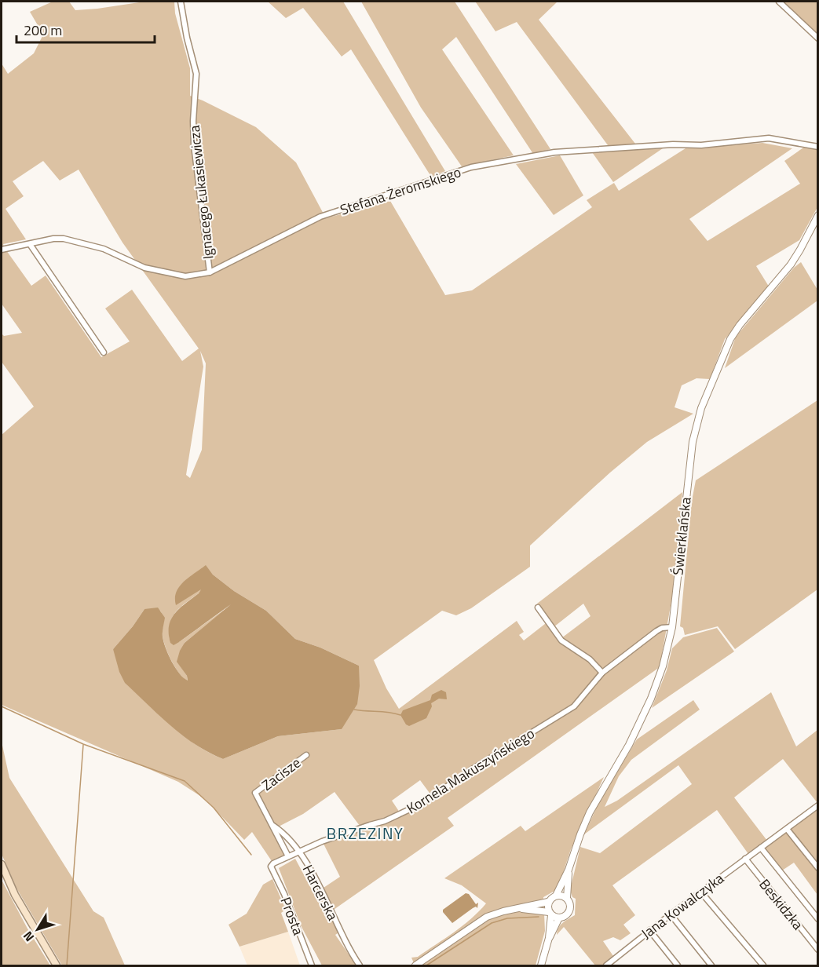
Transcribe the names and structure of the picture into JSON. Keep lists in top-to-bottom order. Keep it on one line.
{"streets":{"street":["Stefana Żeromskiego","Ignacego Łukasiewicza","Świerklańska","Kornela Makuszyńskiego","Zacisze","Harcerska","Beskidzka","Jana Kowalczyka","Prosta"]},"crossings":[["Stefana Żeromskiego","Ignacego Łukasiewicza"],["Świerklańska","Kornela Makuszyńskiego"],["Kornela Makuszyńskiego","Harcerska"],["Kornela Makuszyńskiego","Prosta"],["Zacisze","Harcerska"],["Beskidzka","Jana Kowalczyka"]],"districts":["BRZEZINY"],"scale_bar":"200 m","north":"bottom left"}
